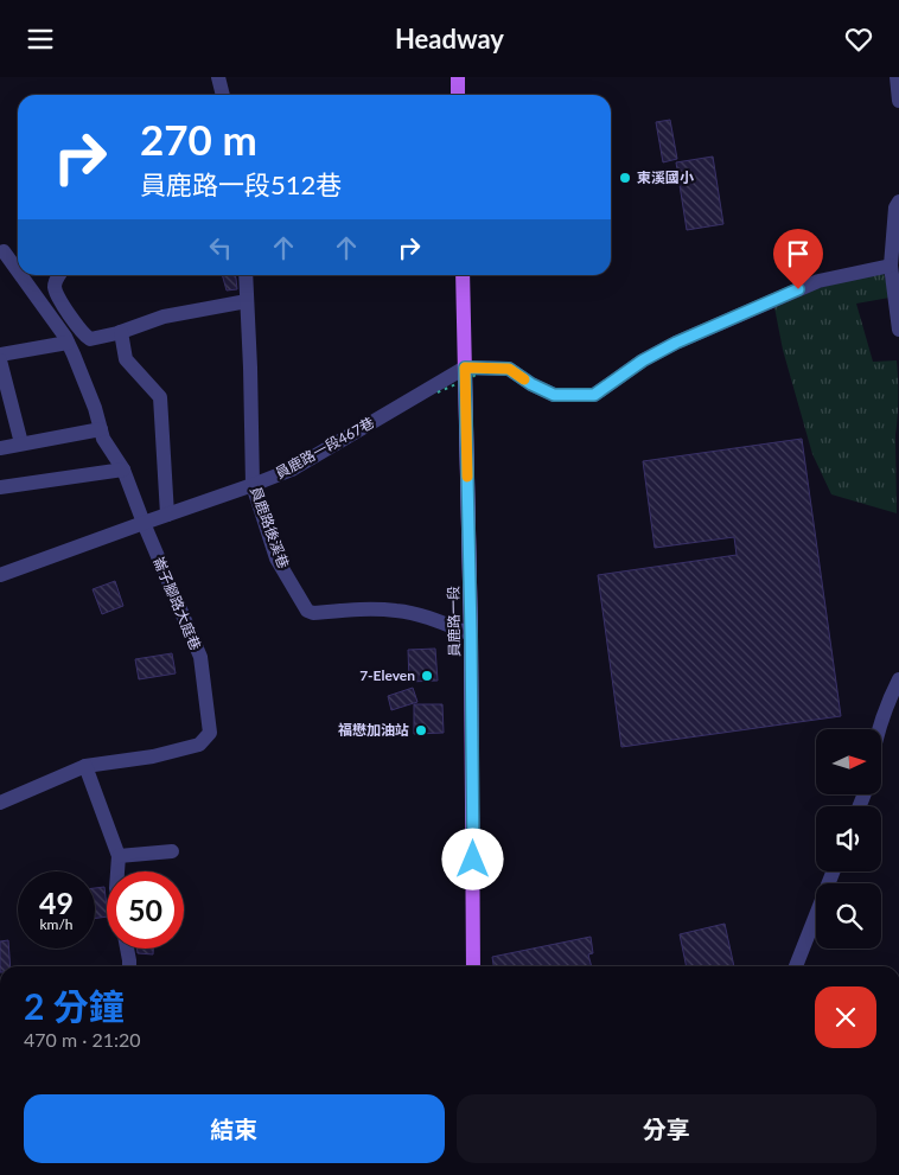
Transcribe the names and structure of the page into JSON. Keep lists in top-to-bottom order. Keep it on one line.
{"streets":{"main road":["員鹿路一段"],"street":["員鹿路一段467巷","員鹿路後溪巷","崙子腳路大庭巷"]},"crossings":[["員鹿路一段467巷","員鹿路後溪巷"],["員鹿路一段467巷","崙子腳路大庭巷"],["員鹿路一段467巷","員鹿路一段"],["員鹿路後溪巷","員鹿路一段"]],"places":["東溪國小","7-Eleven","福懋加油站"],"north":"right","page":{"header":"Headway","turn":["270 m","員鹿路一段512巷"],"speed":"49 km/h","limit":"50","heading":["2 分鐘","470 m · 21:20"],"buttons":["結束","分享"]}}
